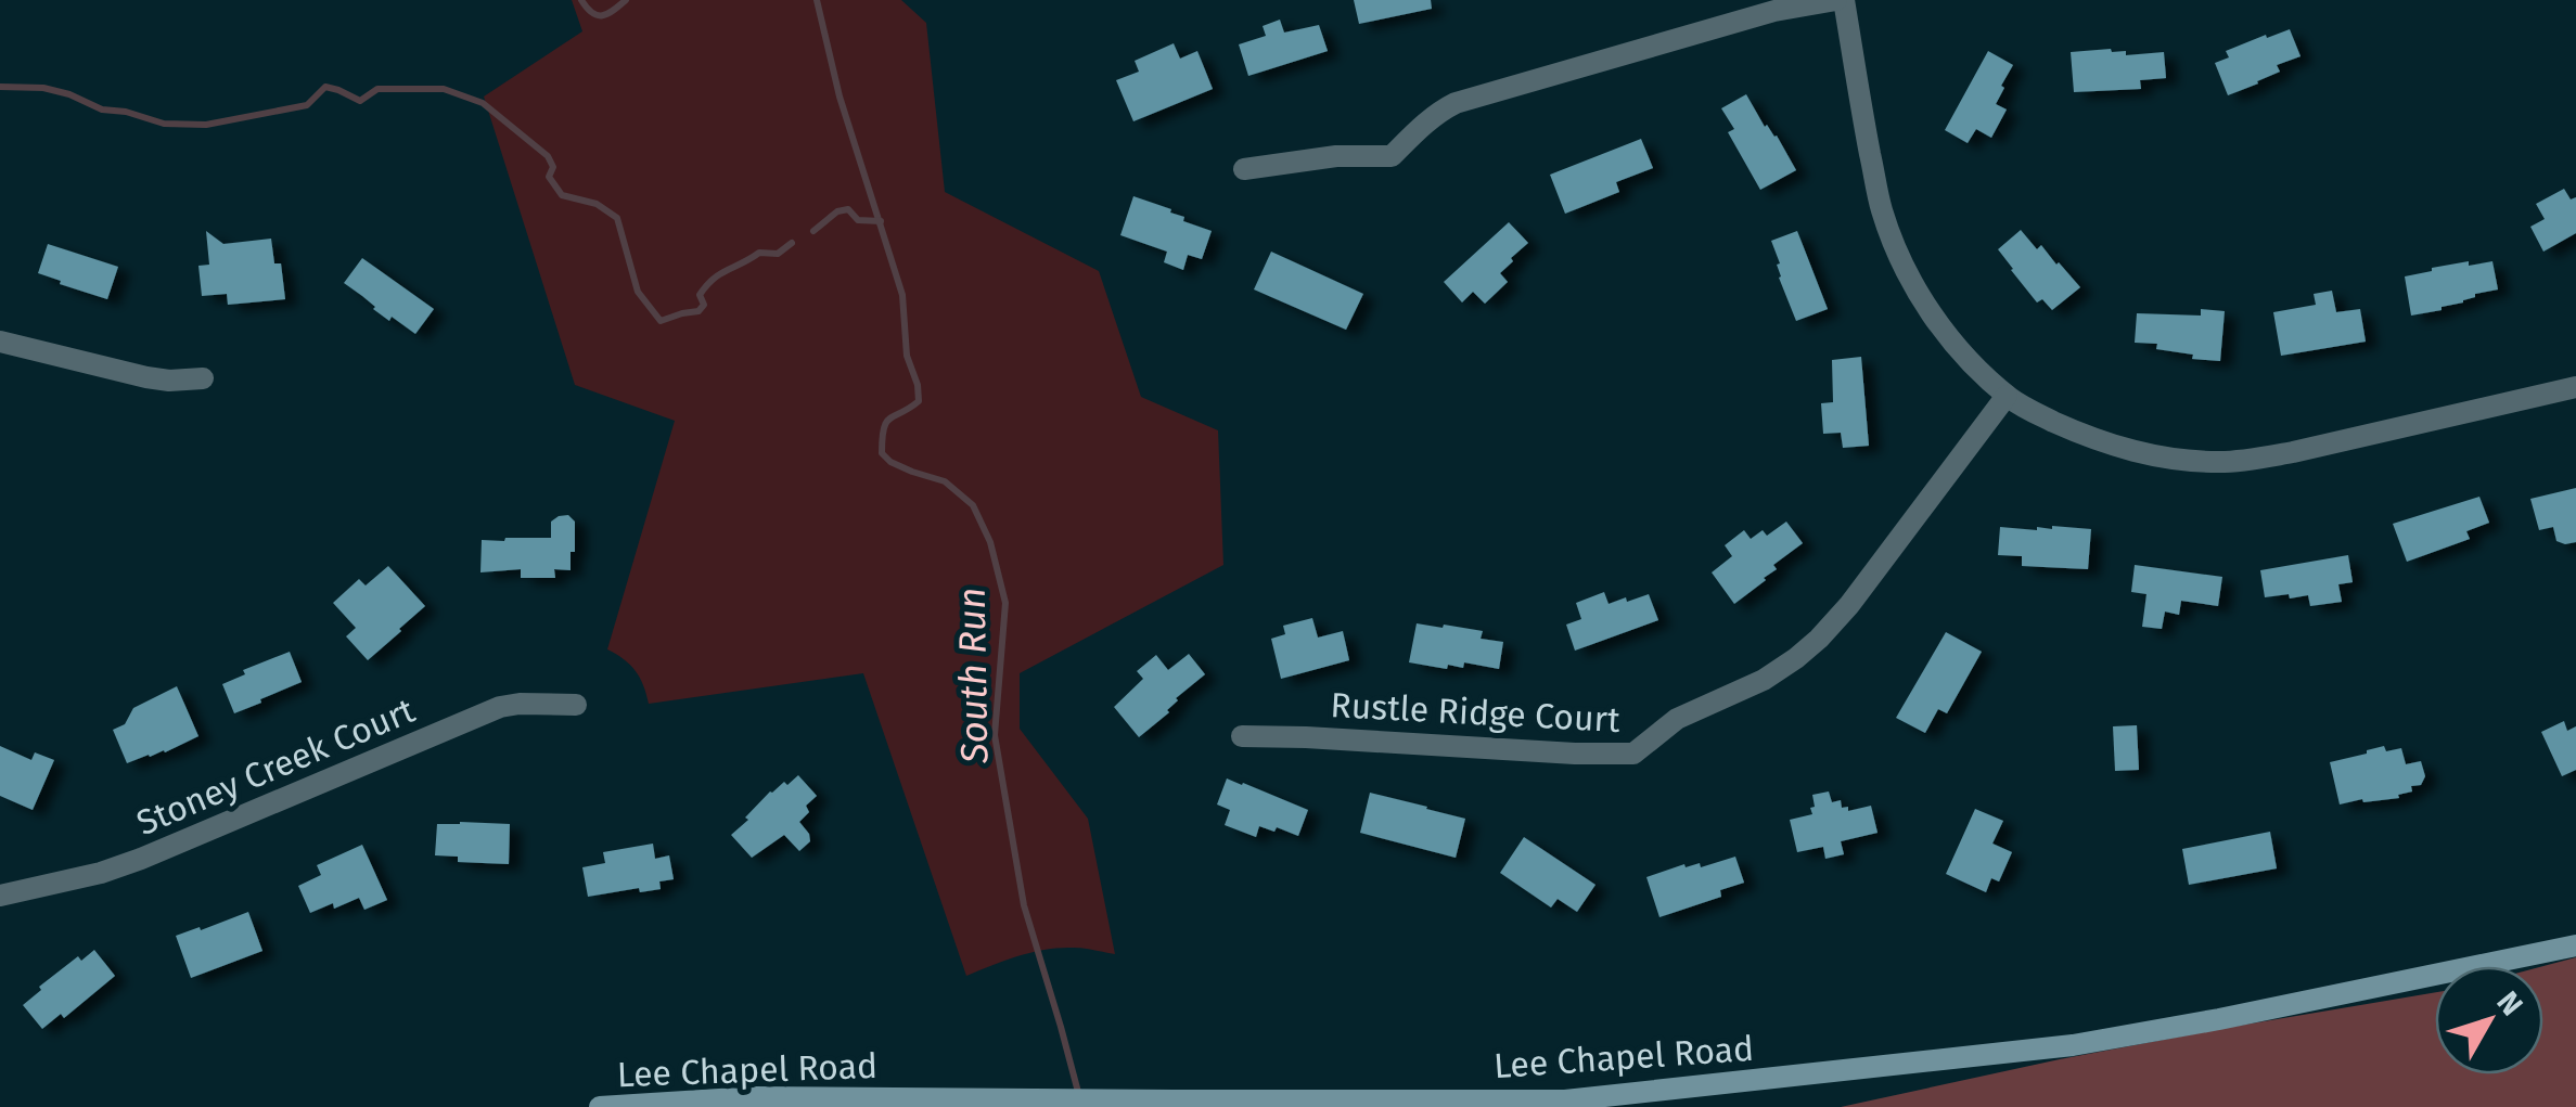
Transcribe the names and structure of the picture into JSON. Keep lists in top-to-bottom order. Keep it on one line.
{"streets":{"main road":["Lee Chapel Road"],"street":["Rustle Ridge Court","Stoney Creek Court"]},"water":["South Run"],"north":"top right"}
